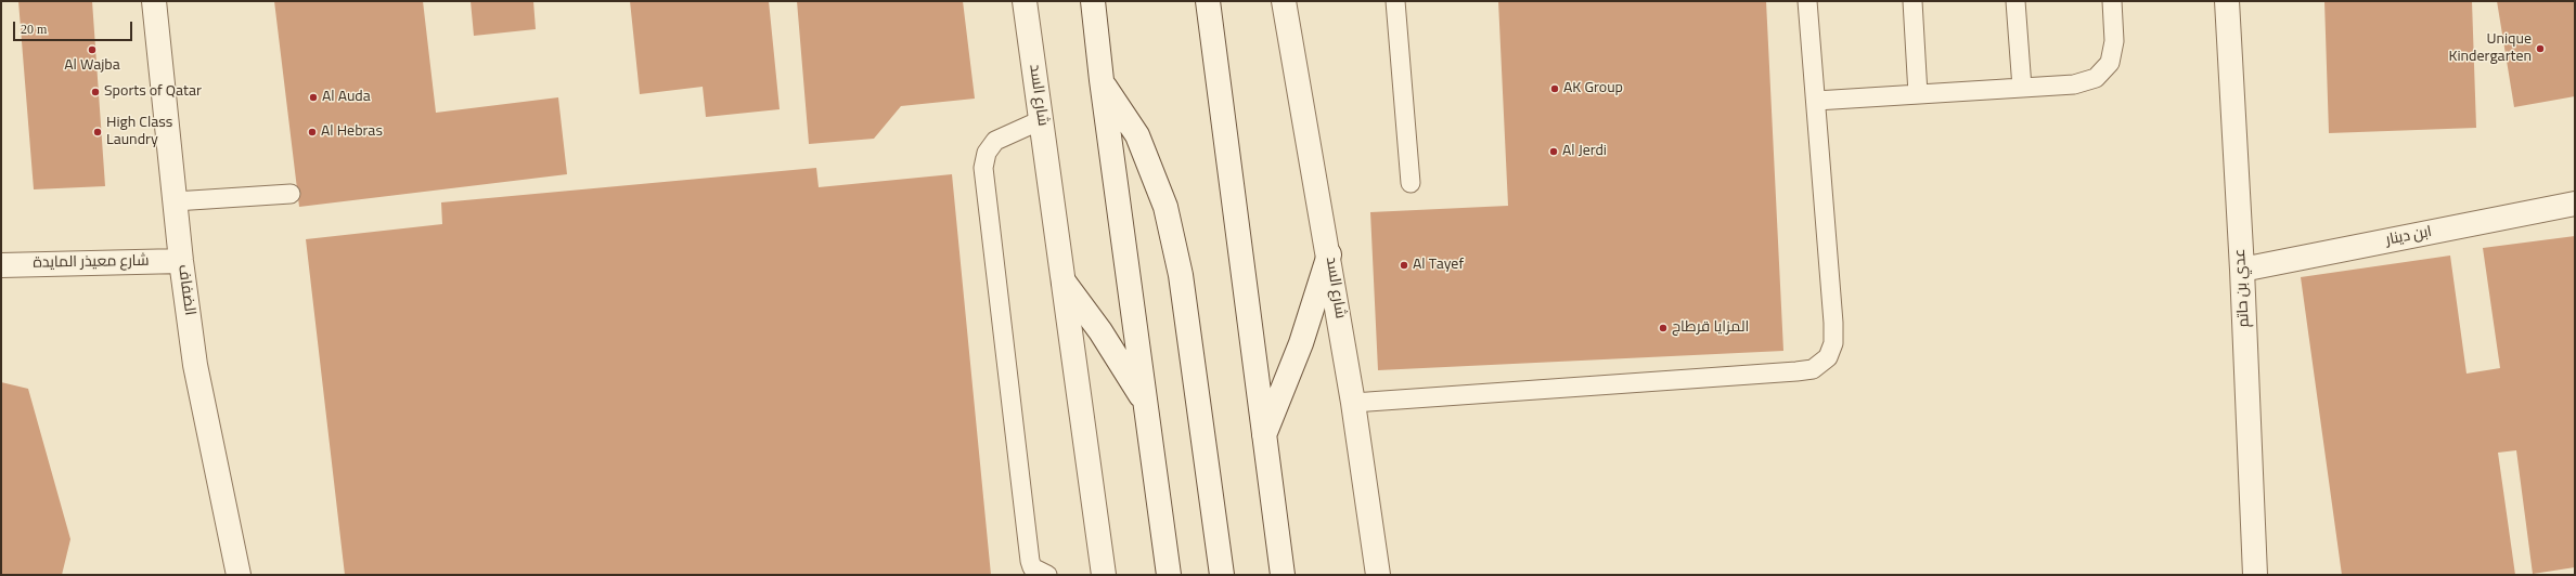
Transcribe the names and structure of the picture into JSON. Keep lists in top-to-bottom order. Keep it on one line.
{"streets":{"street":["شارع السد","ابن دينار","شارع معيذر المايدة","عدي بن حاتم","الضفاف"]},"crossings":[["ابن دينار","عدي بن حاتم"],["شارع معيذر المايدة","الضفاف"]],"places":["Unique Kindergarten","Al Wajba","AK Group","Sports of Qatar","Al Auda","High Class Laundry","Al Hebras","Al Jerdi","Al Tayef","المزايا قرطاج"],"scale_bar":"20 m"}
